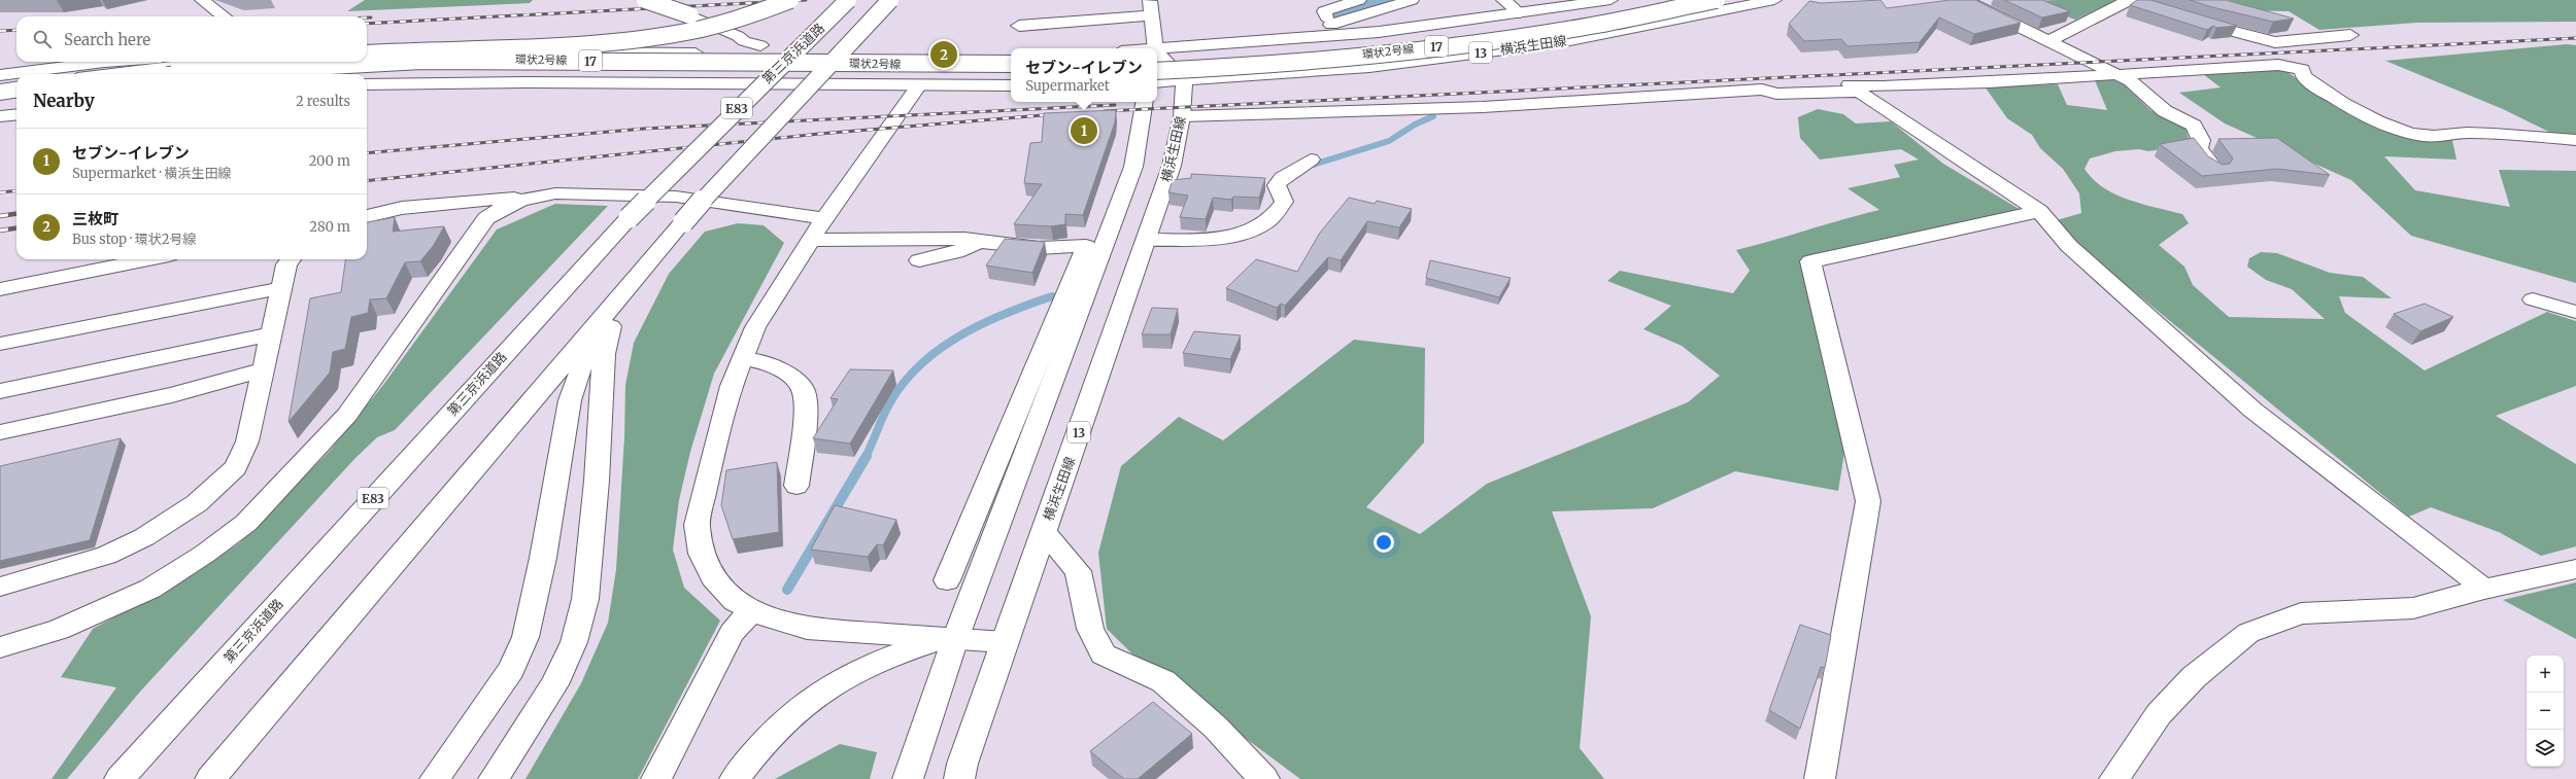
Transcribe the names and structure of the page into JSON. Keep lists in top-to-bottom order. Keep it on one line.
{"streets":{"main road":["横浜生田線","17","環状2号線","13","第三京浜道路","E83"]},"page":{"search":"Search here","pins":["2","1"],"popup":["セブン-イレブン","Supermarket"],"heading":["Nearby","2 results"],"list":[{"mark":"1","name":"セブン-イレブン","note":"Supermarket · 横浜生田線","value":"200 m"},{"mark":"2","name":"三枚町","note":"Bus stop · 環状2号線","value":"280 m"}],"map_buttons":["+","−"]}}
